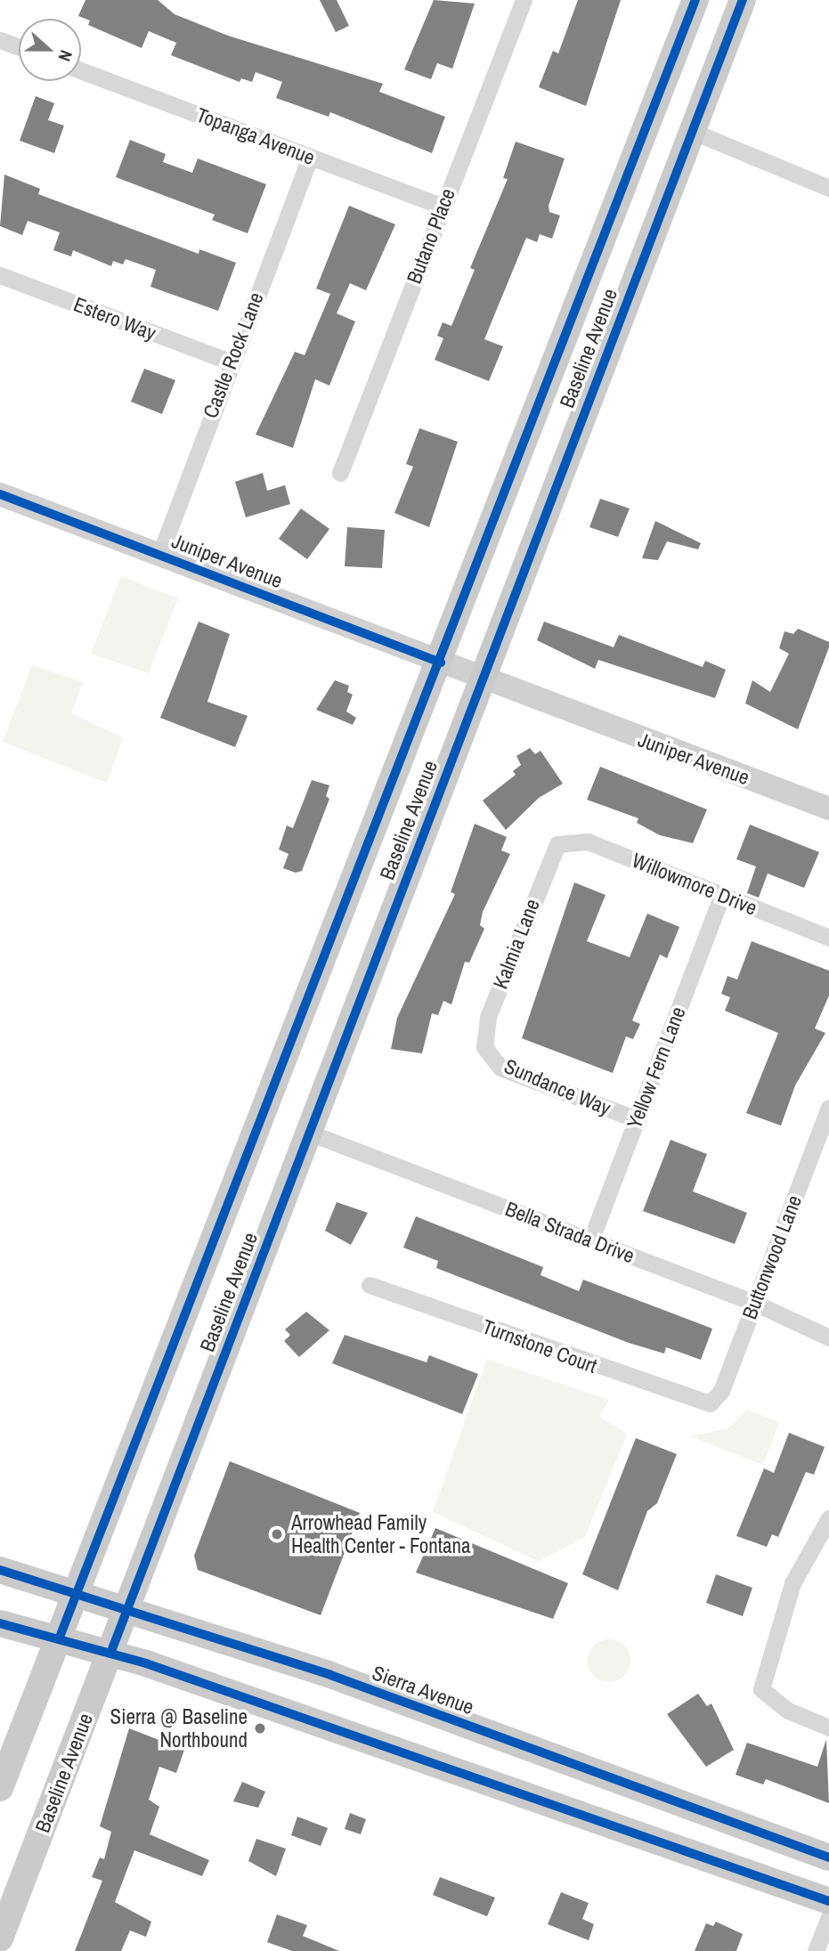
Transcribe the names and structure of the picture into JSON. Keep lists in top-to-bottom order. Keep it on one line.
{"streets":{"main road":["Baseline Avenue","Sierra Avenue"],"street":["Topanga Avenue","Butano Place","Estero Way","Castle Rock Lane","Juniper Avenue","Willowmore Drive","Kalmia Lane","Yellow Fern Lane","Sundance Way","Bella Strada Drive","Buttonwood Lane","Turnstone Court"]},"crossings":[["Topanga Avenue","Butano Place"],["Topanga Avenue","Castle Rock Lane"],["Estero Way","Castle Rock Lane"],["Baseline Avenue","Juniper Avenue"],["Baseline Avenue","Bella Strada Drive"],["Baseline Avenue","Sierra Avenue"],["Castle Rock Lane","Juniper Avenue"],["Willowmore Drive","Kalmia Lane"],["Willowmore Drive","Yellow Fern Lane"],["Kalmia Lane","Sundance Way"],["Yellow Fern Lane","Sundance Way"],["Yellow Fern Lane","Bella Strada Drive"],["Bella Strada Drive","Buttonwood Lane"],["Buttonwood Lane","Turnstone Court"]],"places":["Arrowhead Family Health Center - Fontana","Sierra @ Baseline Northbound"],"north":"right"}
